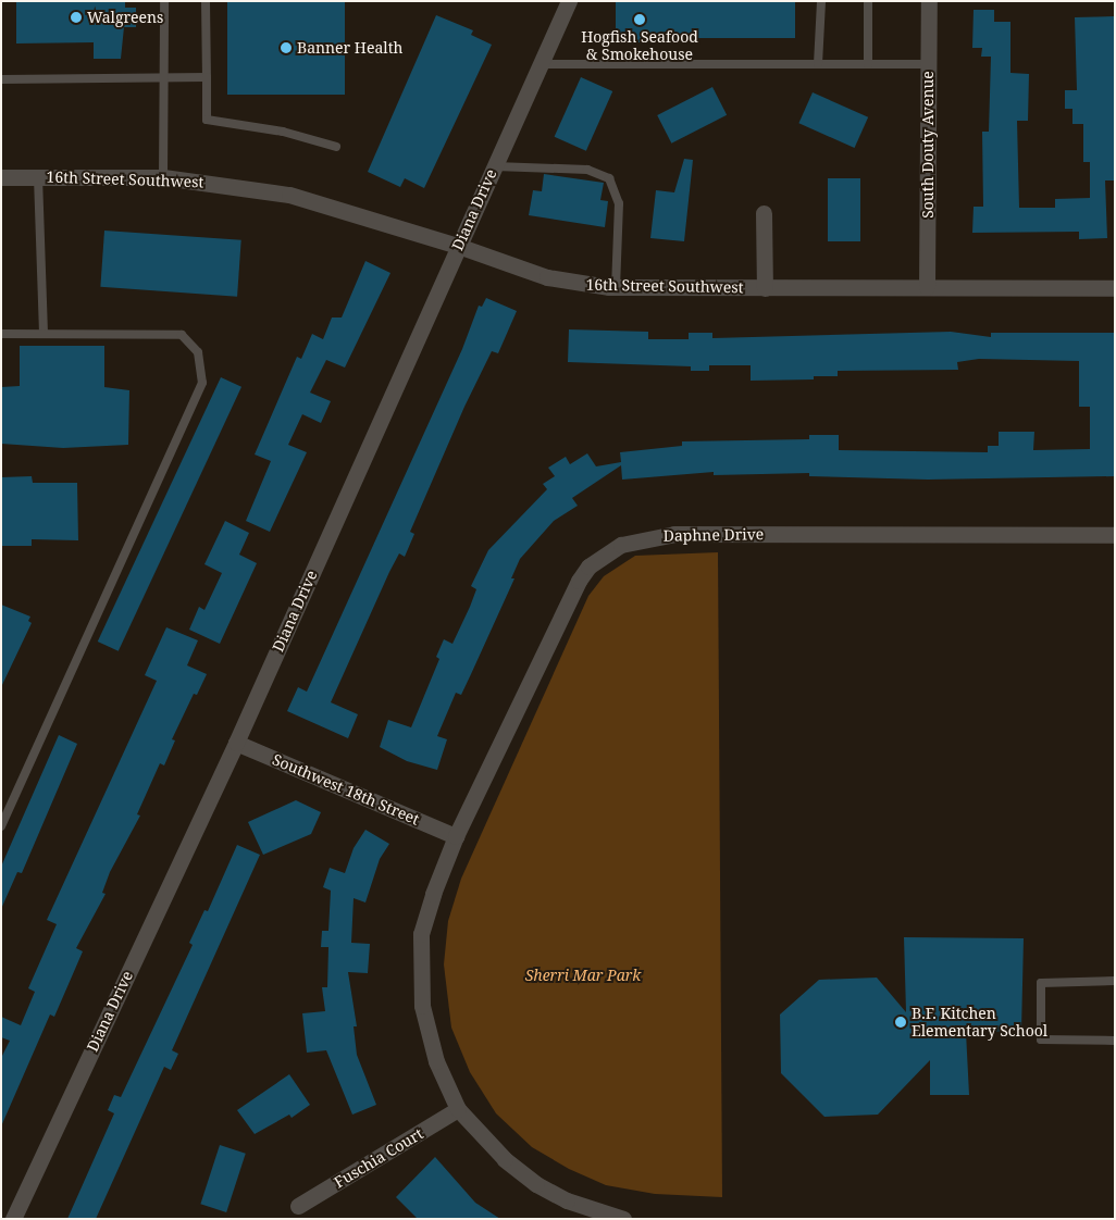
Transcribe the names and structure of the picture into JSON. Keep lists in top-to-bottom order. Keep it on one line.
{"streets":{"street":["South Douty Avenue","16th Street Southwest","Diana Drive","Daphne Drive","Southwest 18th Street","Fuschia Court"]},"crossings":[["South Douty Avenue","16th Street Southwest"],["16th Street Southwest","Diana Drive"],["Diana Drive","Southwest 18th Street"],["Daphne Drive","Southwest 18th Street"],["Daphne Drive","Fuschia Court"]],"parks":["Sherri Mar Park"],"places":["Walgreens","Hogfish Seafood & Smokehouse","Banner Health","B.F. Kitchen Elementary School"]}
